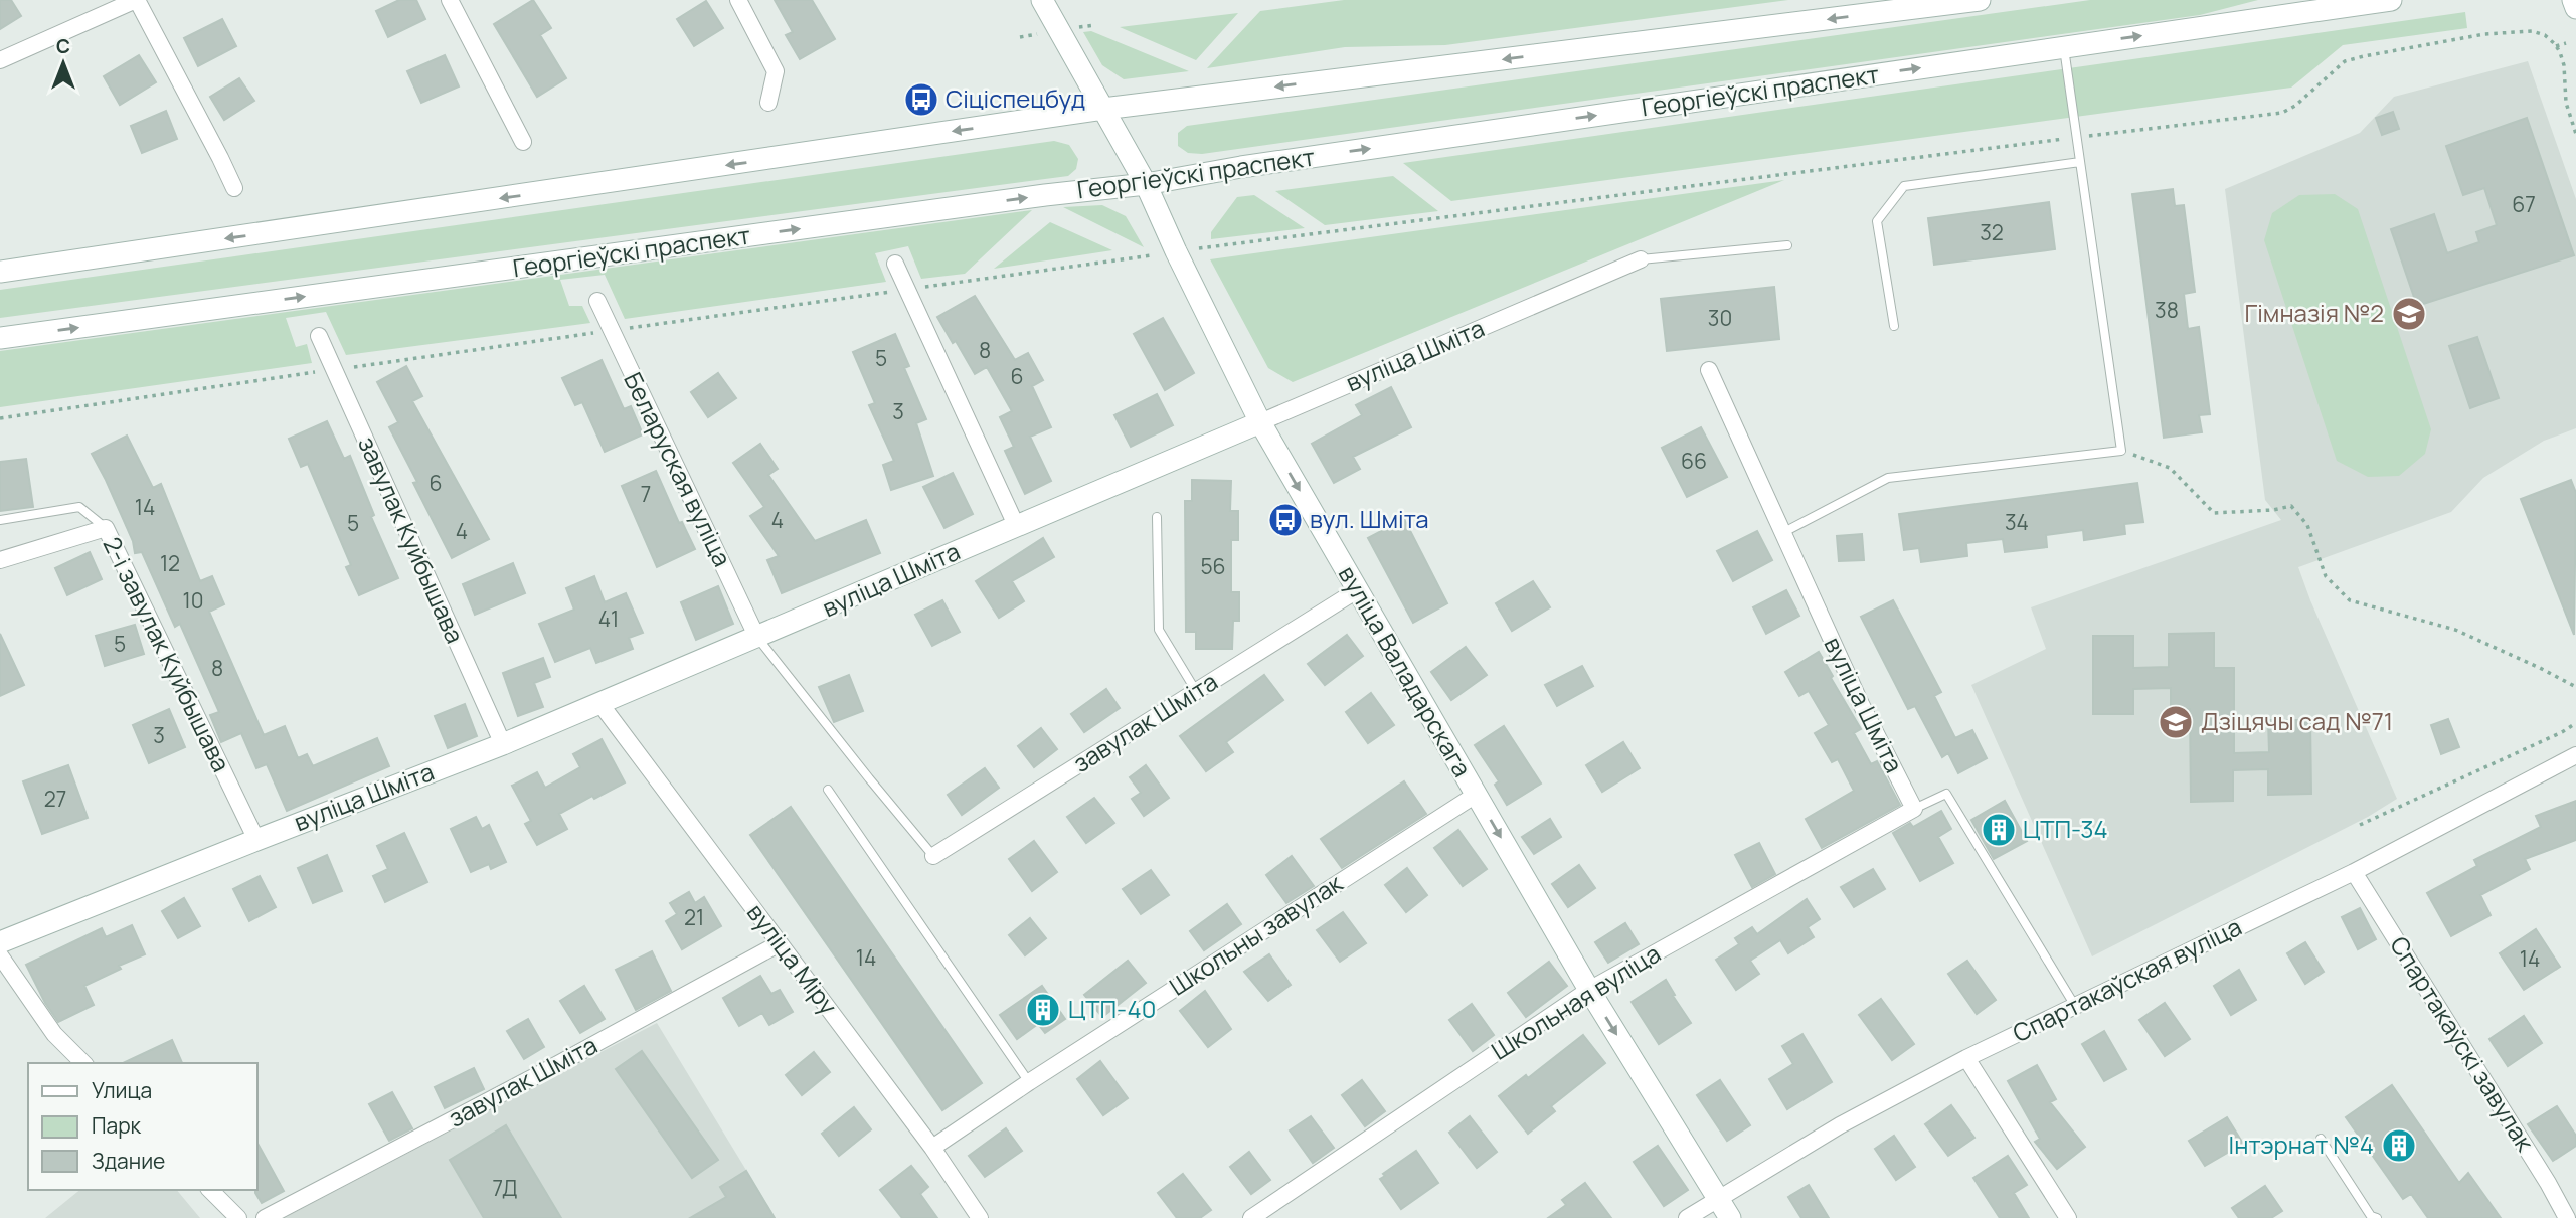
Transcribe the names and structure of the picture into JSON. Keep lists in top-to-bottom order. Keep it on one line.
{"streets":{"main road":["Георгіеўскі праспект","вуліца Шміта","вуліца Валадарскага"],"street":["Беларуская вуліца","завулак Куйбышава","2-і завулак Куйбышава","завулак Шміта","Школьны завулак","вуліца Міру","Спартакаўская вуліца","Школьная вуліца","Спартакаўскі завулак"]},"crossings":[["Георгіеўскі праспект","вуліца Валадарскага"],["вуліца Шміта","Беларуская вуліца"],["вуліца Шміта","завулак Куйбышава"],["вуліца Шміта","2-і завулак Куйбышава"],["вуліца Шміта","вуліца Валадарскага"],["вуліца Шміта","вуліца Міру"],["вуліца Шміта","Школьная вуліца"],["вуліца Валадарскага","завулак Шміта"],["вуліца Валадарскага","Школьны завулак"],["вуліца Валадарскага","Спартакаўская вуліца"],["вуліца Валадарскага","Школьная вуліца"],["завулак Шміта","вуліца Міру"],["Школьны завулак","вуліца Міру"],["Спартакаўская вуліца","Спартакаўскі завулак"]],"one_way":["вуліца Валадарскага"],"places":{"bus stop":["Сіціспецбуд","вул. Шміта"],"school or university":["Гімназія №2","Дзіцячы сад №71"],"building":["ЦТП-34","ЦТП-40","Інтэрнат №4"]},"house_numbers":["67","32","38","30","8","5","6","3","66","6","7","14","4","34","5","4","12","56","10","41","5","8","3","27","21","14","14","7Д"],"legend":["Улица","Парк","Здание"],"north":"top"}
